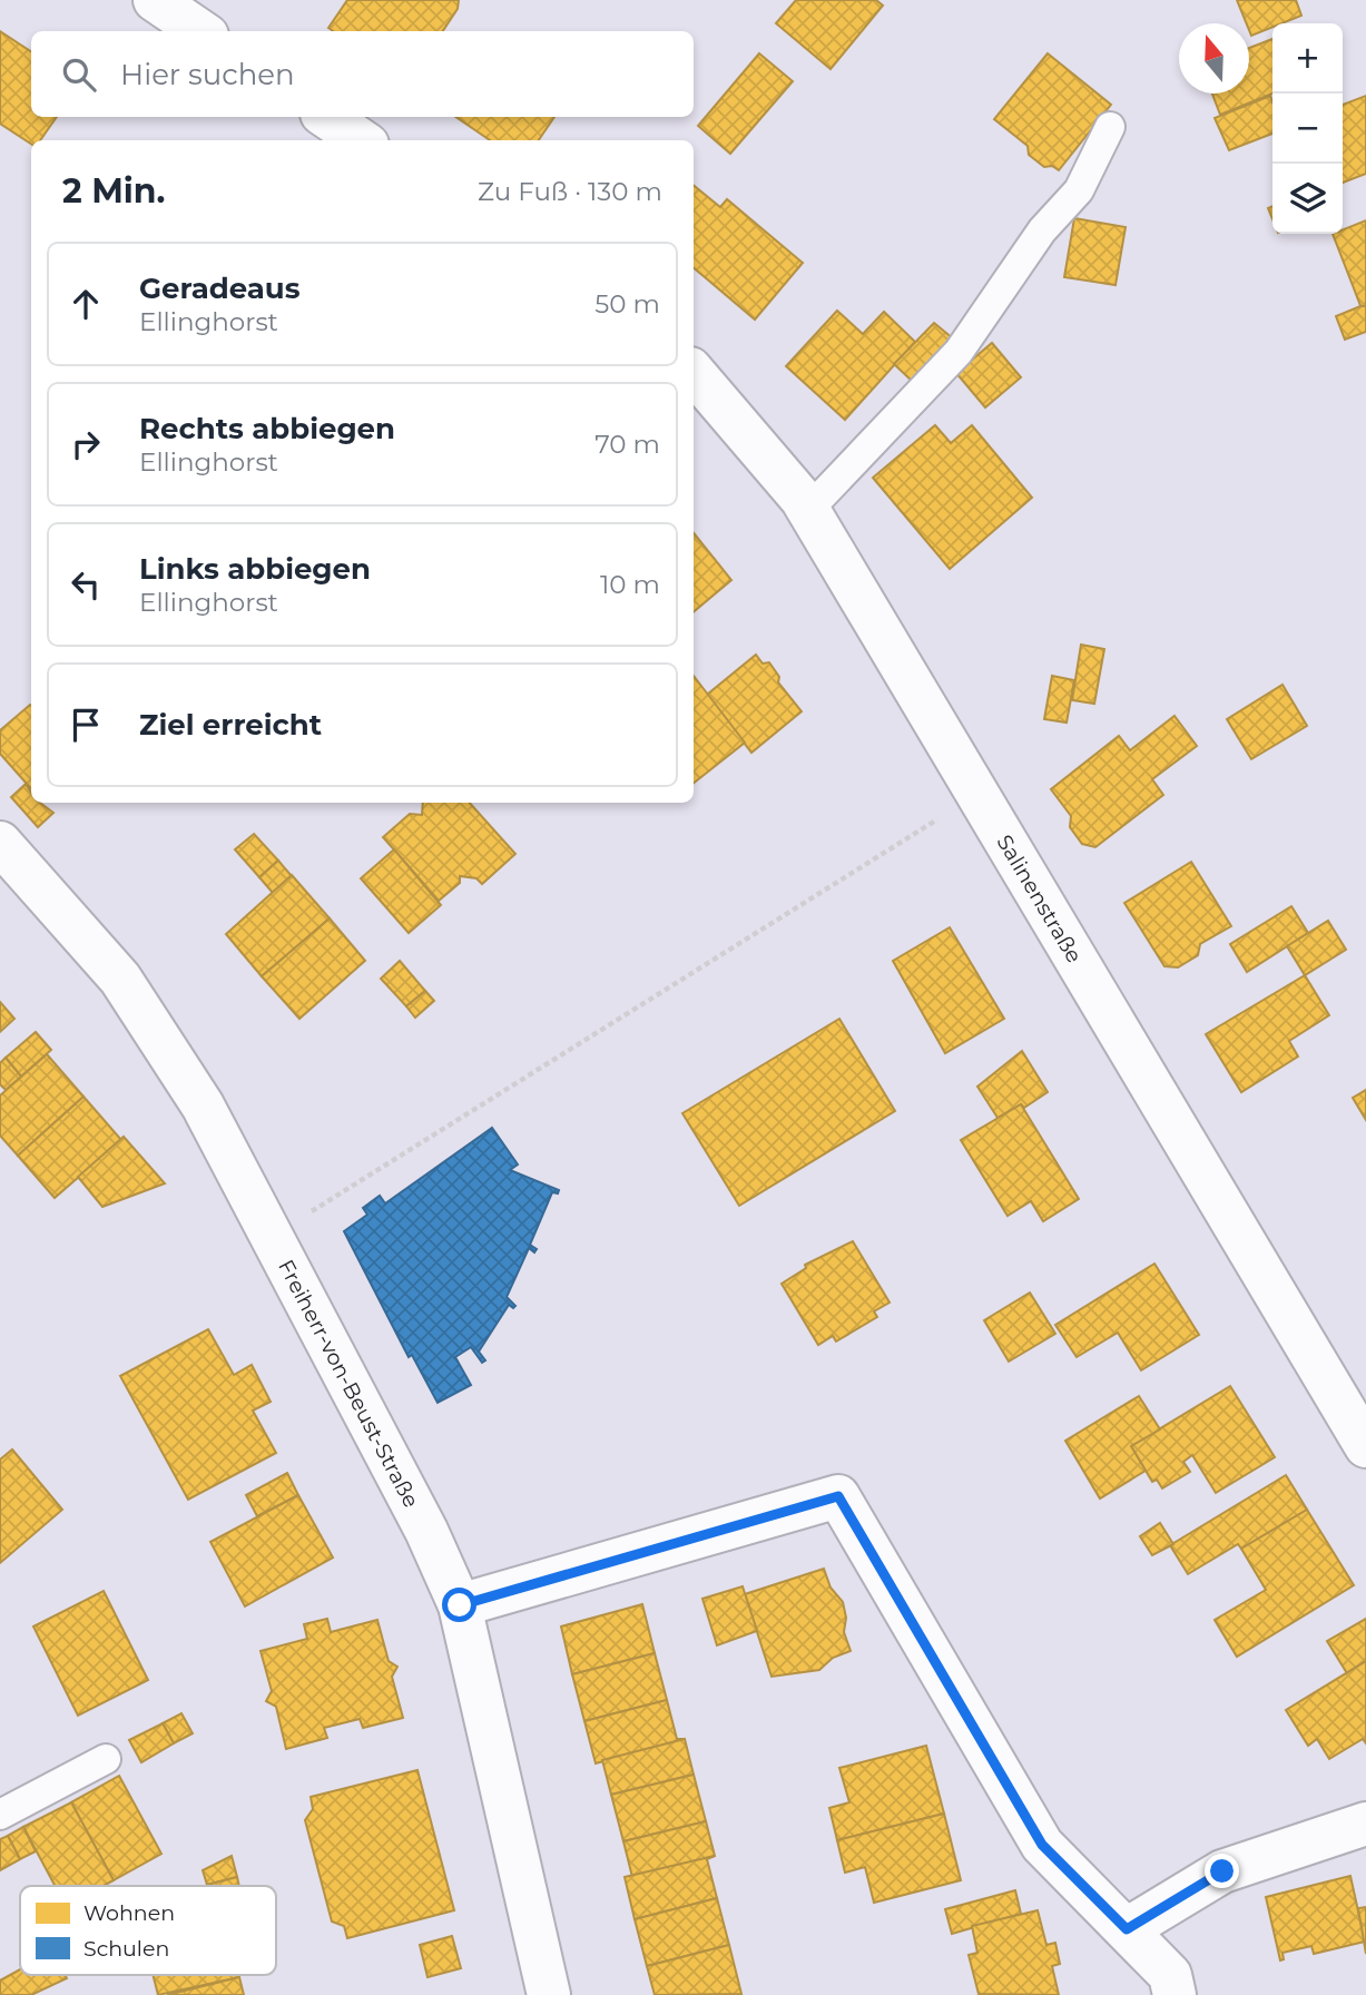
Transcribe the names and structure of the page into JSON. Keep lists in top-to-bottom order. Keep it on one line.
{"streets":{"street":["Salinenstraße","Freiherr-von-Beust-Straße"]},"legend":["Wohnen","Schulen"],"north":"top","page":{"map_buttons":["+","−"],"search":"Hier suchen","heading":["2 Min.","Zu Fuß · 130 m"],"list":[["Geradeaus","Ellinghorst","50 m"],["Rechts abbiegen","Ellinghorst","70 m"],["Links abbiegen","Ellinghorst","10 m"],"Ziel erreicht"]}}
